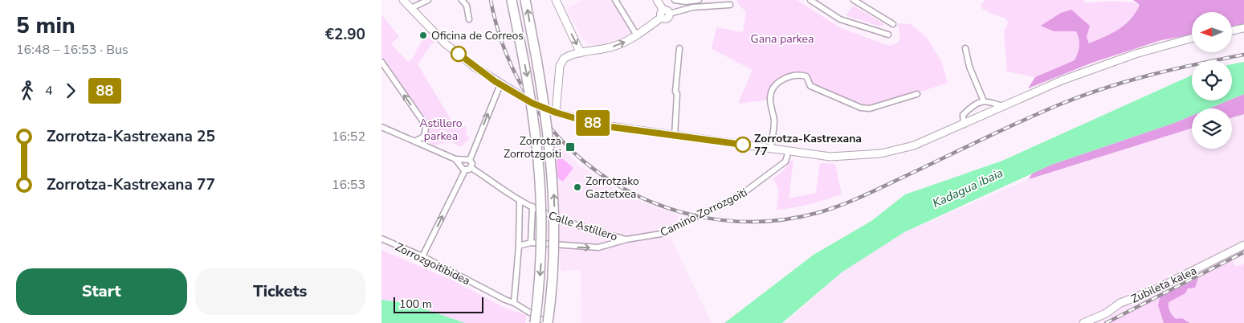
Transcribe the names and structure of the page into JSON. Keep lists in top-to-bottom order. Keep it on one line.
{"streets":{"street":["Camino Zorrozgoiti","Calle Astillero","Zorrozgoitibidea","Zubileta kalea"]},"crossings":[["Camino Zorrozgoiti","Calle Astillero"]],"water":["Kadagua ibaia"],"parks":["Gana parkea","Astillero parkea"],"places":{"other":["Oficina de Correos","Zorrotza-Kastrexana 77","Zorrotzako Gaztetxea"],"transit":["Zorrotza Zorrotzgoiti"]},"lines":["bus line 88"],"scale_bar":"100 m","north":"left","page":{"heading":["5 min","16:48 – 16:53 · Bus","€2.90"],"on_map":"88","legs":["4","88"],"list":[{"name":"Zorrotza-Kastrexana 25","value":"16:52"},{"name":"Zorrotza-Kastrexana 77","value":"16:53"}],"buttons":["Start","Tickets"],"scale":"100 m"}}
